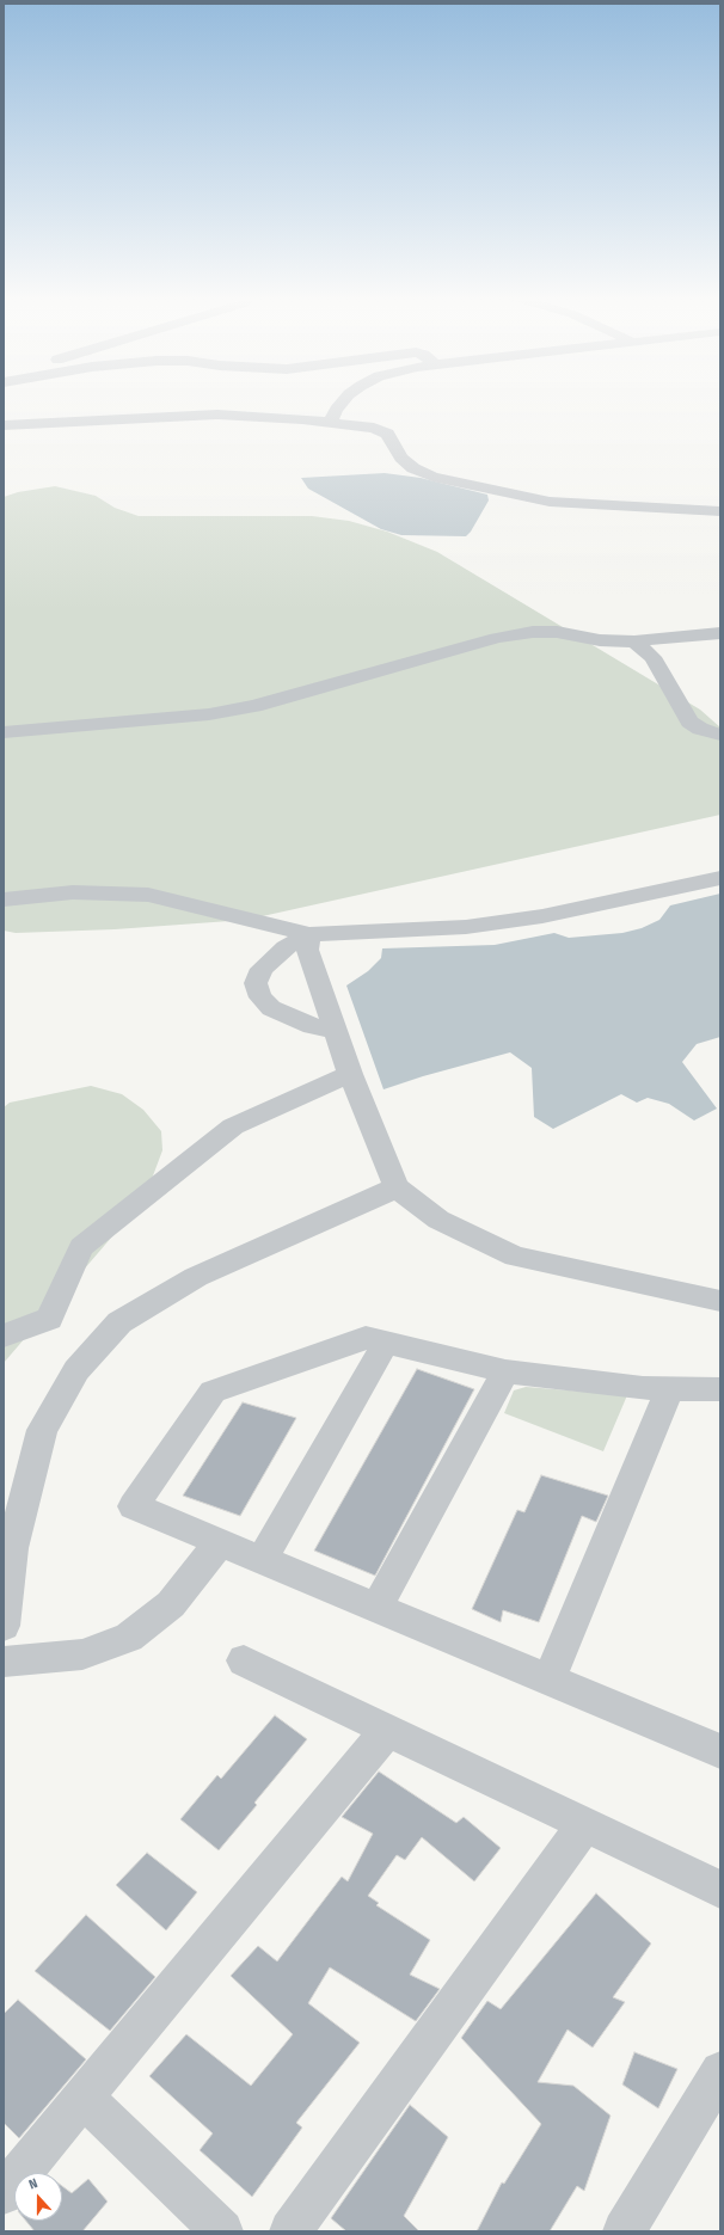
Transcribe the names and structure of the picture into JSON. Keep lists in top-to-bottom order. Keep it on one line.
{"north":"top"}
